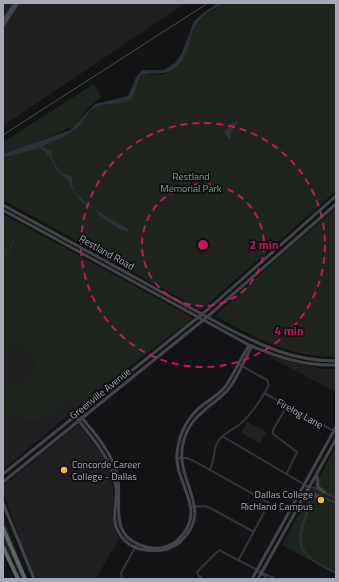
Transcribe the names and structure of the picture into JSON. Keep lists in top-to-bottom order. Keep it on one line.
{"streets":{"main road":["Restland Road","Greenville Avenue"],"street":["Firelog Lane"]},"crossings":[["Restland Road","Greenville Avenue"]],"parks":["Restland Memorial Park"],"places":["Concorde Career College - Dallas","Dallas College Richland Campus"],"rings":["2 min","4 min"]}
